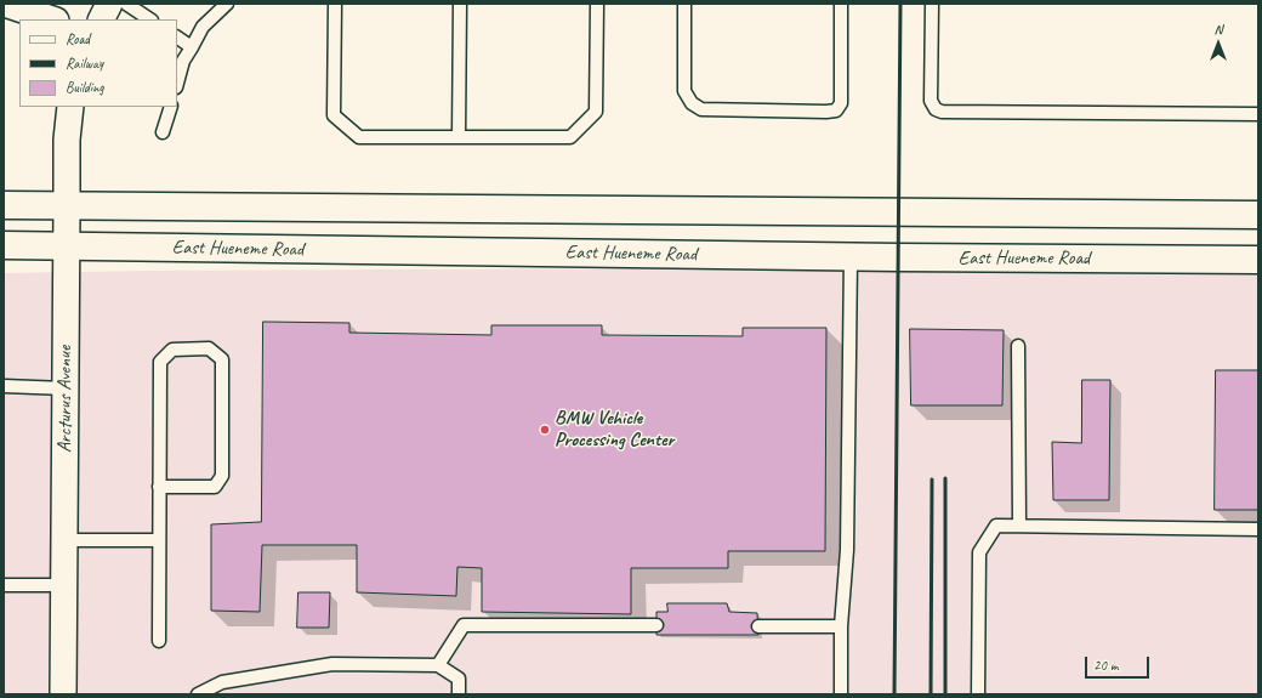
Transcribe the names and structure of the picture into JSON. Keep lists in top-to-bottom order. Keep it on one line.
{"streets":{"main road":["East Hueneme Road"],"street":["Arcturus Avenue"]},"crossings":[["East Hueneme Road","Arcturus Avenue"]],"places":["BMW Vehicle Processing Center"],"legend":["Road","Railway","Building"],"scale_bar":"20 m","north":"top"}
